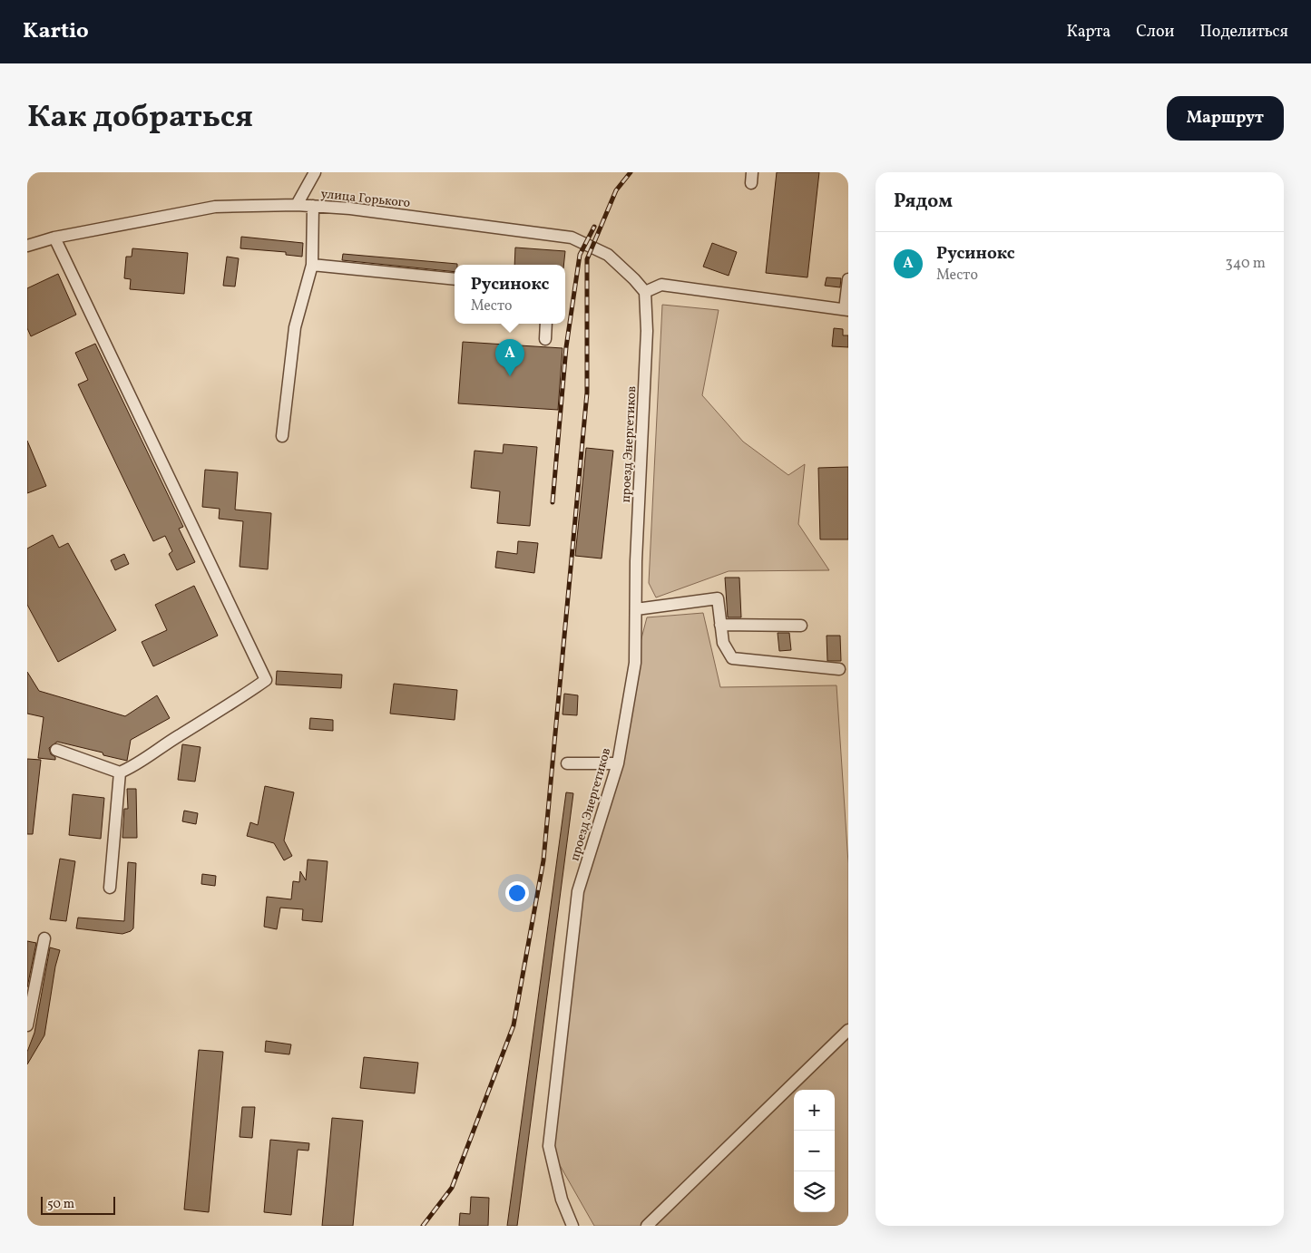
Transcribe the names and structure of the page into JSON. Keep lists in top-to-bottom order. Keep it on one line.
{"streets":{"street":["улица Горького","проезд Энергетиков"]},"crossings":[["улица Горького","проезд Энергетиков"]],"scale_bar":"50 m","page":{"header":"Kartio","nav":["Карта","Слои","Поделиться"],"title":"Как добраться","buttons":"Маршрут","heading":"Рядом","list":[{"mark":"A","name":"Русинокс","note":"Место","value":"340 m"}],"popup":["Русинокс","Место"],"pins":"A","map_buttons":["+","−"],"scale":"50 m"}}
